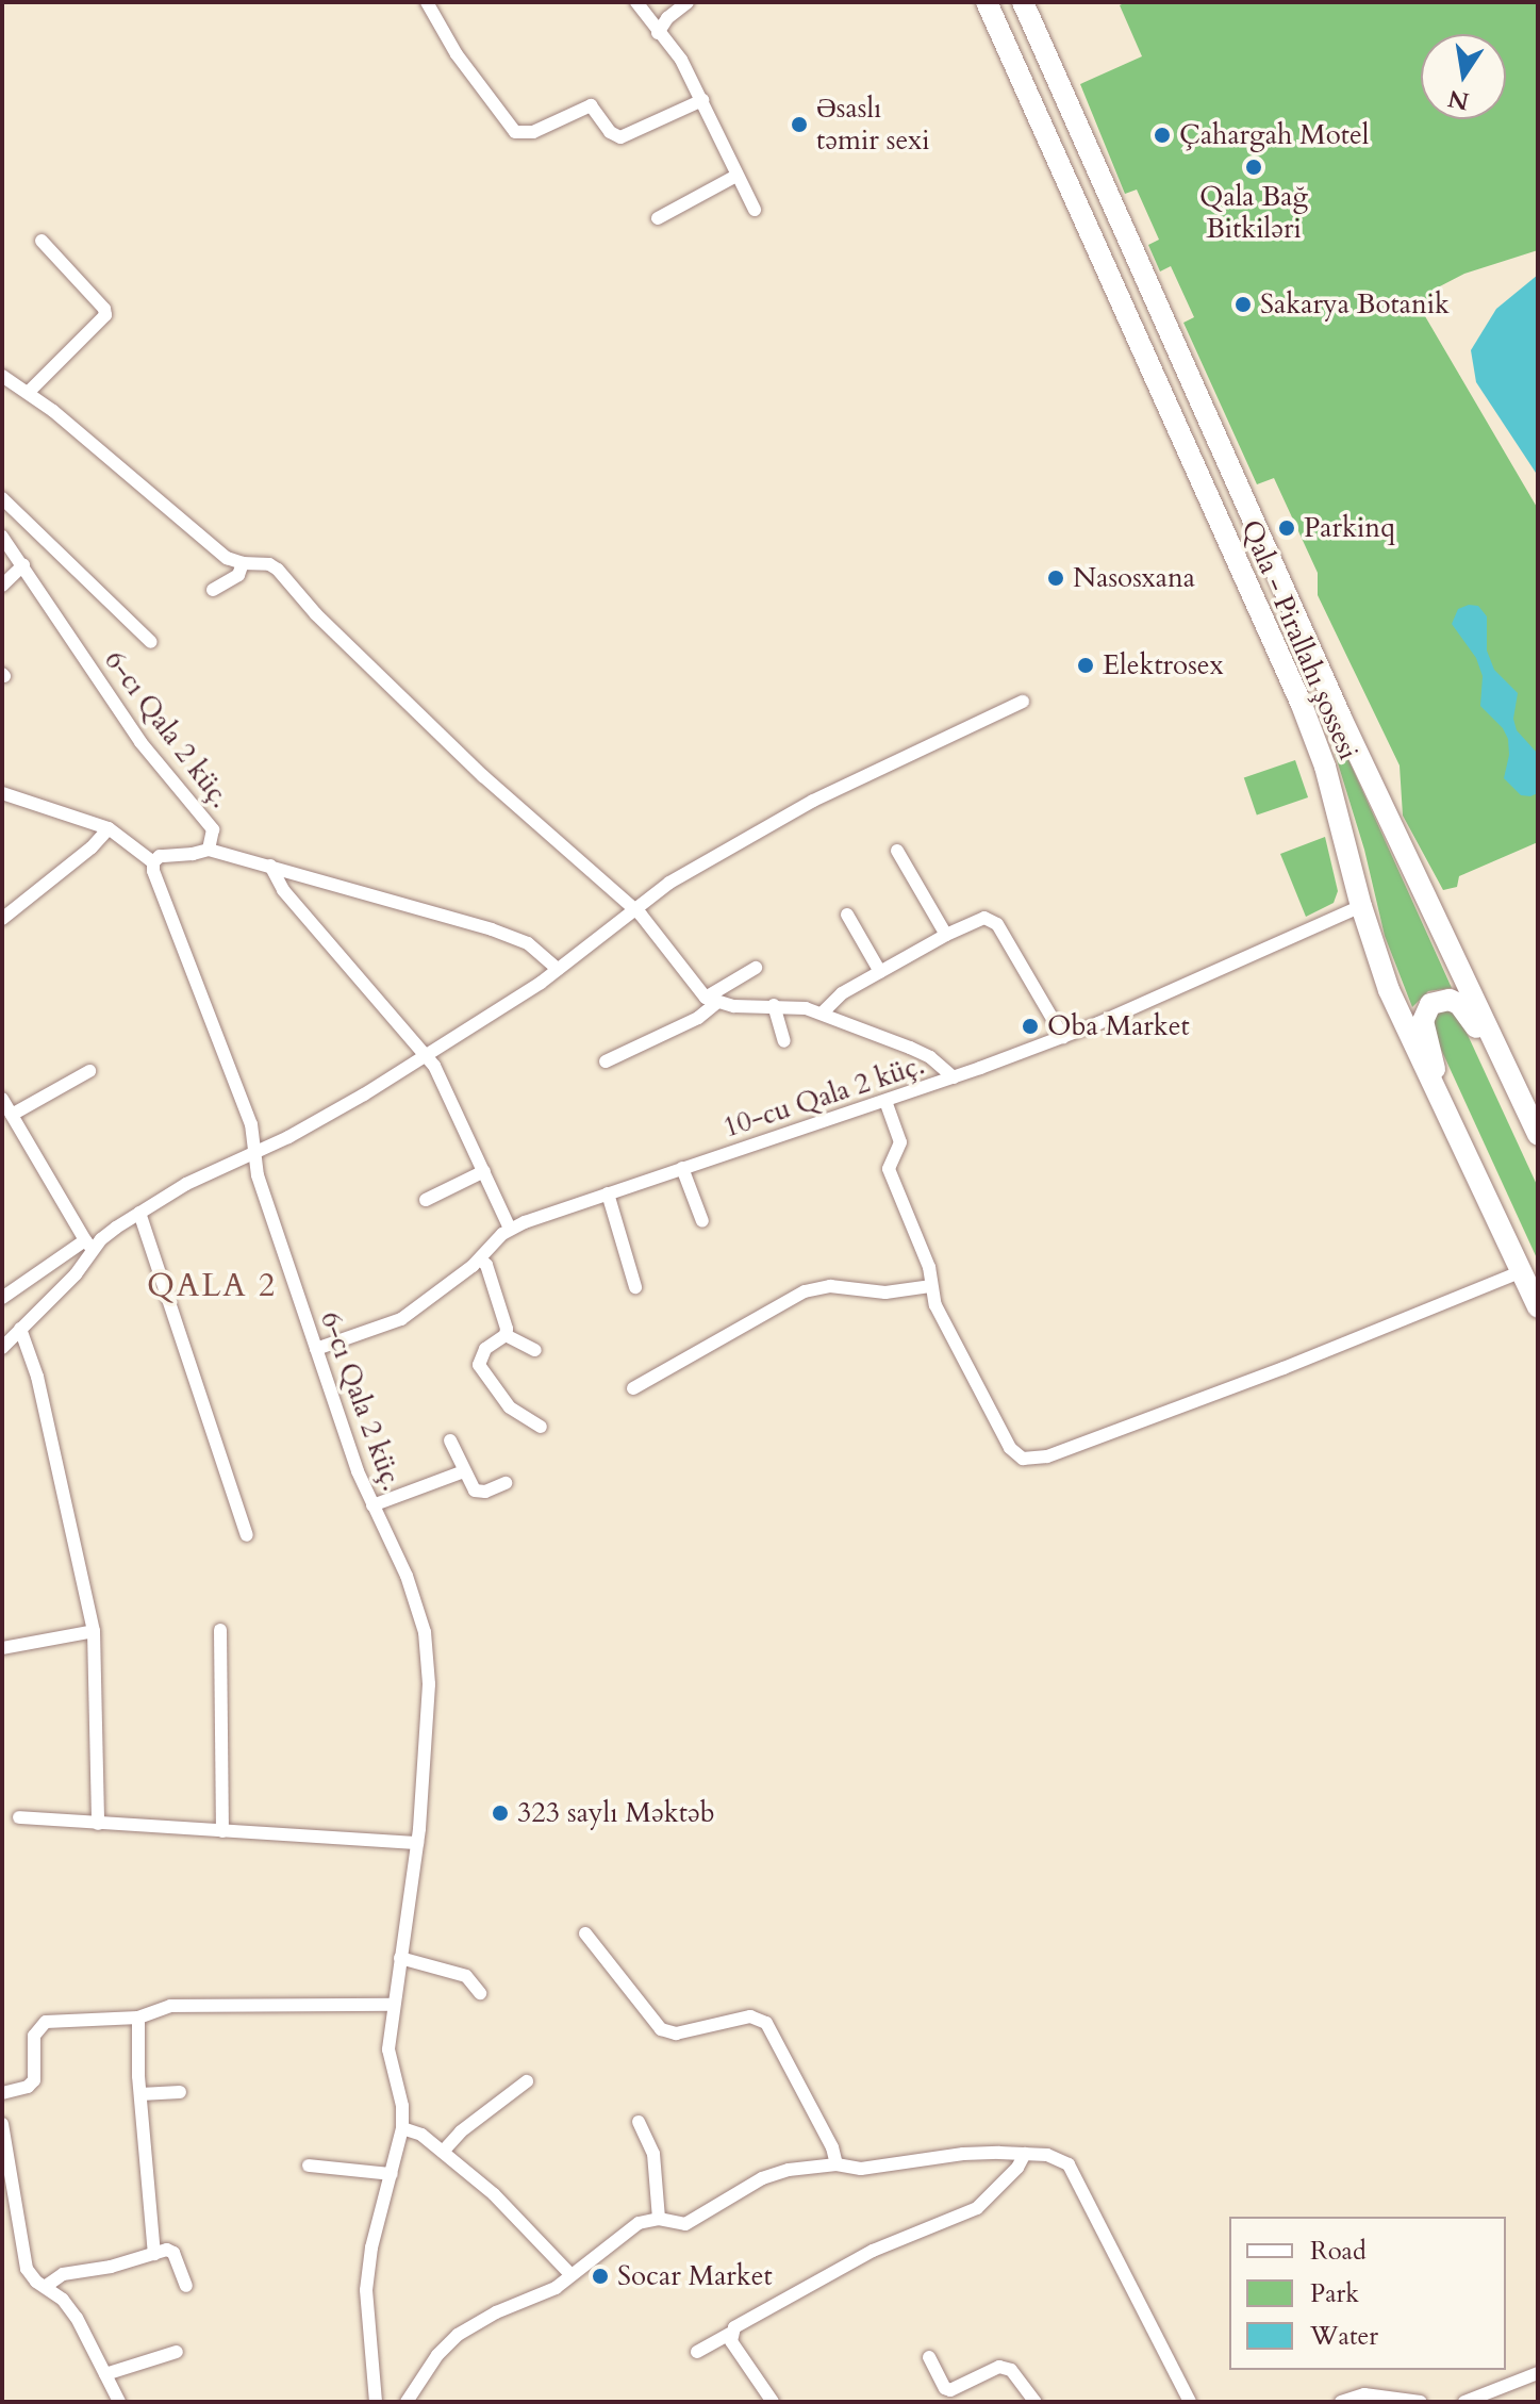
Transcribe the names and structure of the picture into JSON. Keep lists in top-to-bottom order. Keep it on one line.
{"streets":{"main road":["Qala - Pirallahı şossesi"],"street":["6-cı Qala 2 küç.","10-cu Qala 2 küç."]},"crossings":[["Qala - Pirallahı şossesi","10-cu Qala 2 küç."],["6-cı Qala 2 küç.","10-cu Qala 2 küç."]],"districts":["QALA 2"],"places":["Əsaslı təmir sexi","Çahargah Motel","Qala Bağ Bitkiləri","Sakarya Botanik","Parkinq","Nasosxana","Elektrosex","Oba Market","323 saylı Məktəb","Socar Market"],"legend":["Road","Park","Water"],"north":"bottom"}
